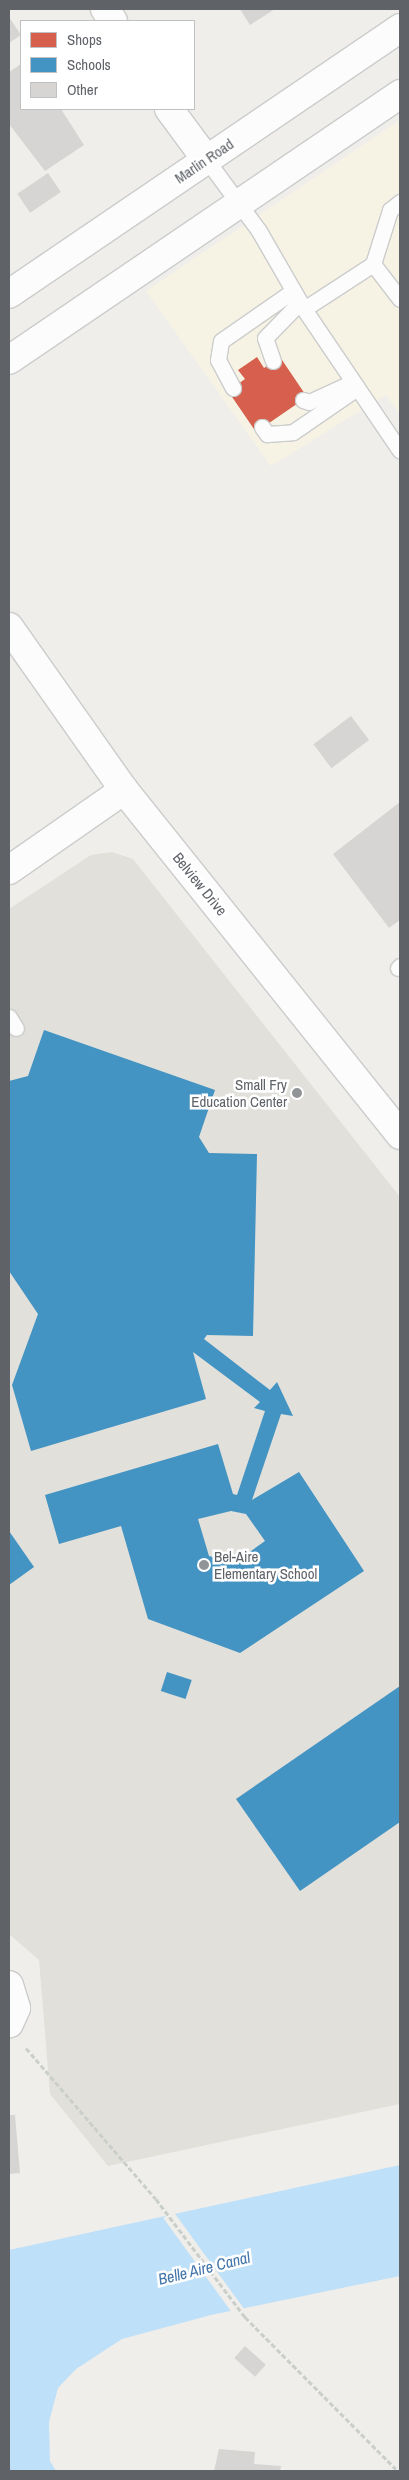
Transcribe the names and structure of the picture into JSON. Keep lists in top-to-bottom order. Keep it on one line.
{"streets":{"street":["Marlin Road","Belview Drive"]},"water":["Belle Aire Canal"],"places":["Small Fry Education Center","Bel-Aire Elementary School"],"legend":["Shops","Schools","Other"]}
